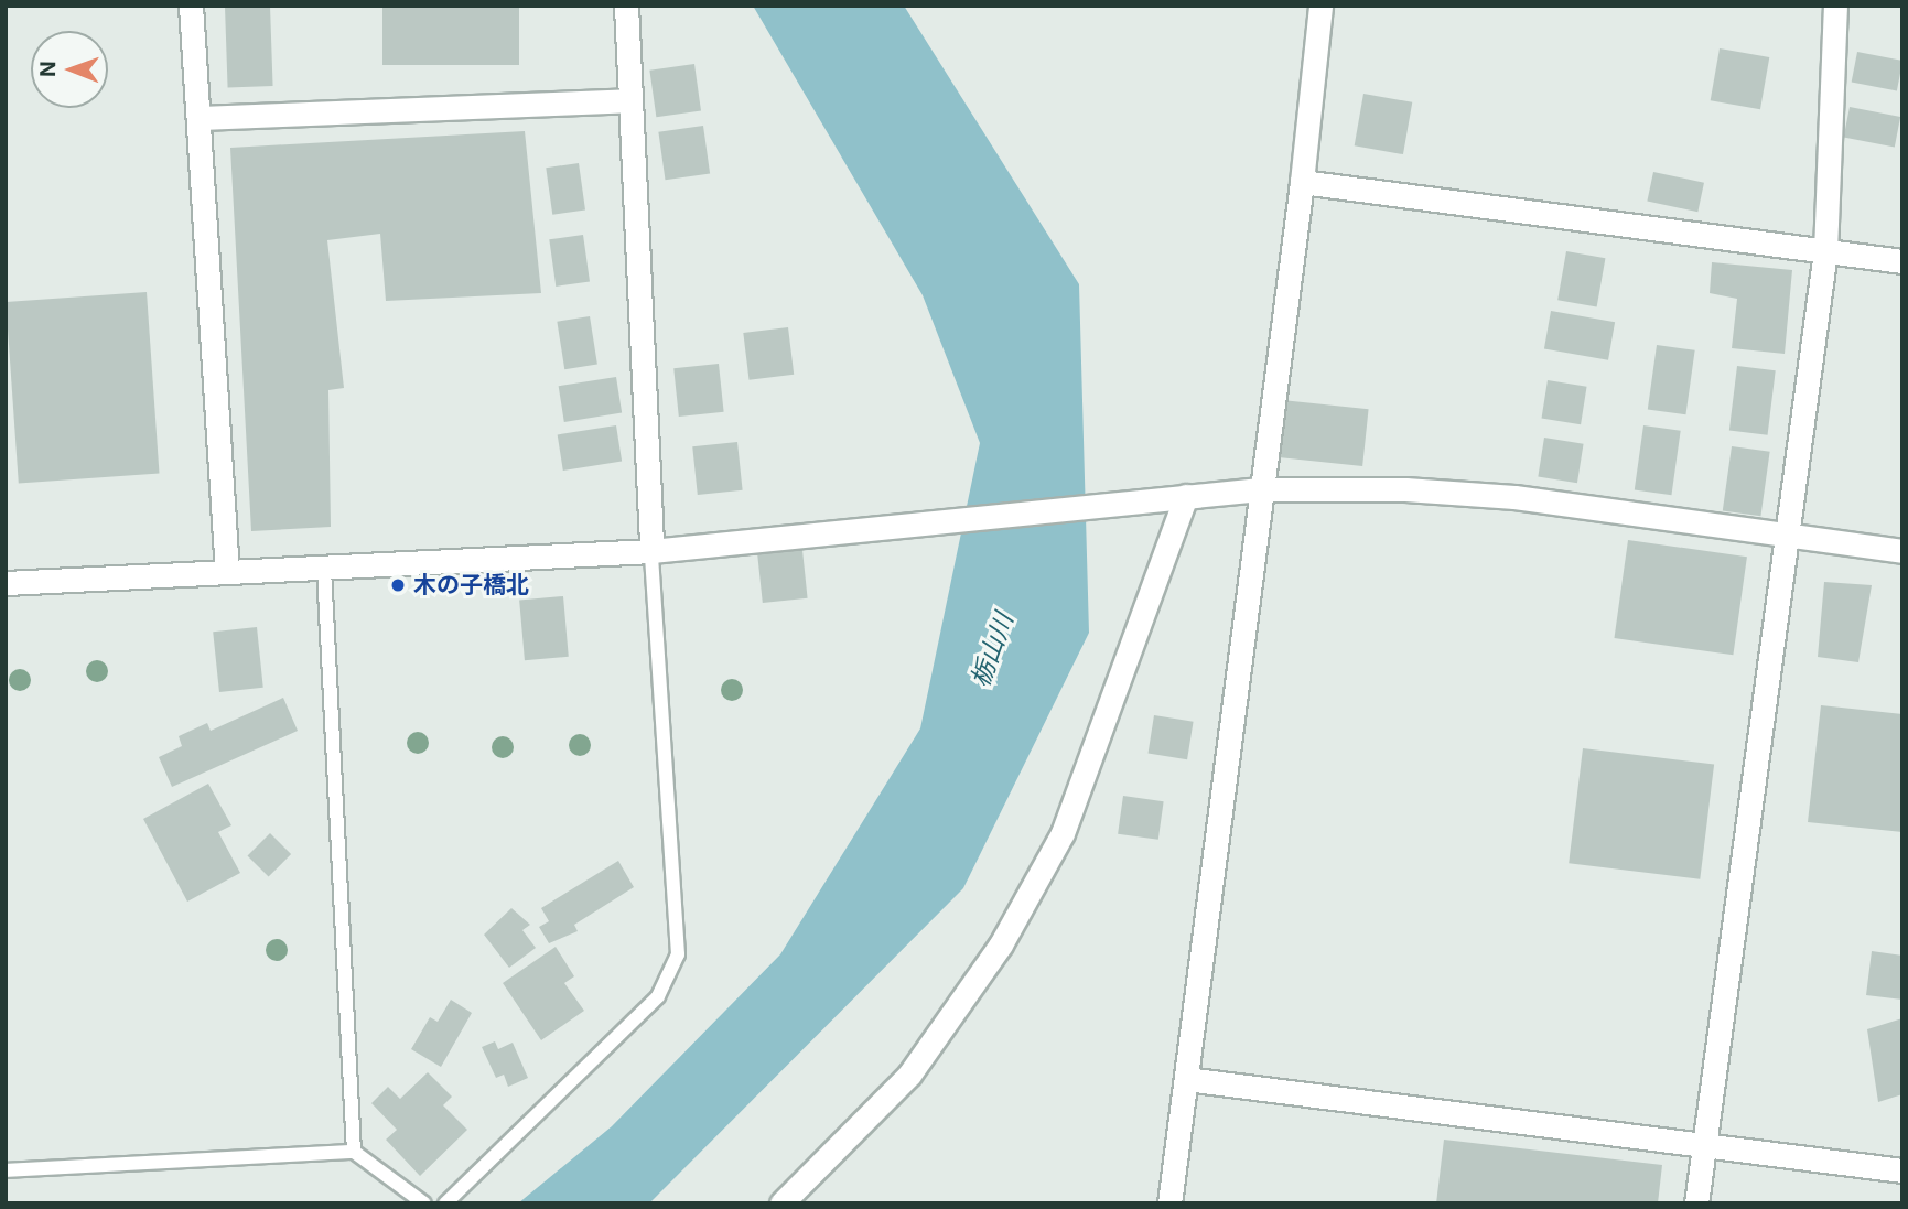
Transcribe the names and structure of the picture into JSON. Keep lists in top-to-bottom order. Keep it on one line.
{"water":["栃山川"],"places":["木の子橋北"],"north":"left"}
